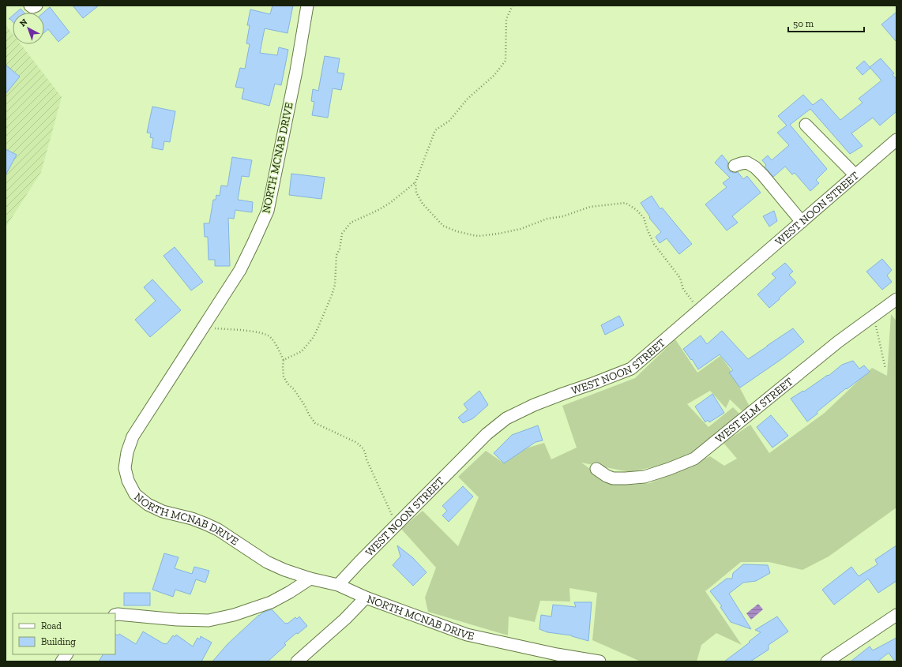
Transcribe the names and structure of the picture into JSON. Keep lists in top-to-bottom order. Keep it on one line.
{"streets":{"street":["NORTH MCNAB DRIVE","WEST NOON STREET","WEST ELM STREET"]},"crossings":[["NORTH MCNAB DRIVE","WEST NOON STREET"]],"legend":["Road","Building"],"scale_bar":"50 m","north":"top left"}
